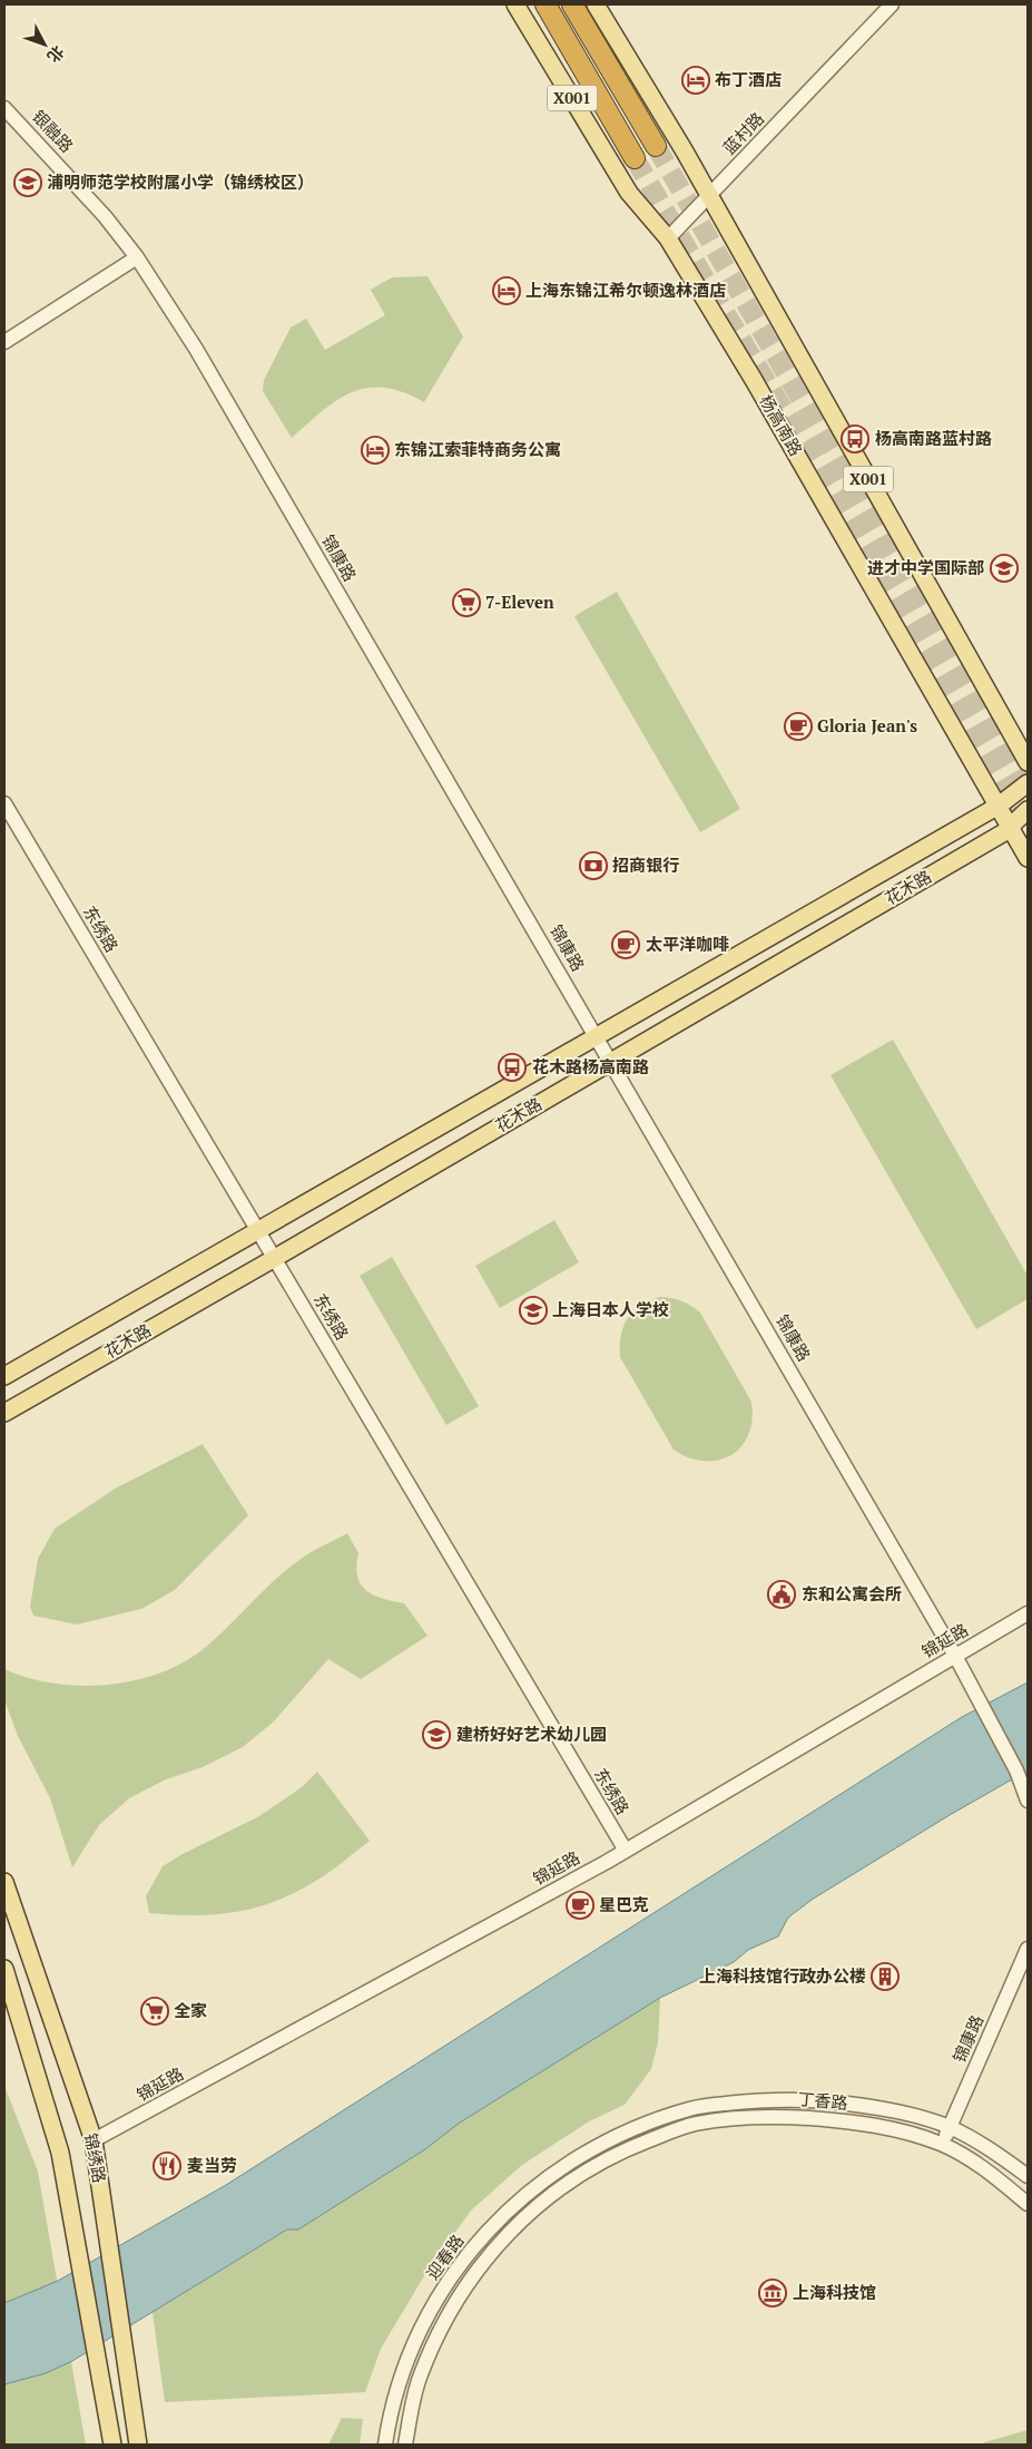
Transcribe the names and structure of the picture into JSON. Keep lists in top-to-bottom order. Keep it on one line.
{"streets":{"highway":["X001"],"main road":["杨高南路","花木路","锦绣路"],"street":["银融路","蓝村路","锦康路","东绣路","锦延路","丁香路","迎春路"]},"crossings":[["X001","蓝村路"],["银融路","锦康路"],["蓝村路","杨高南路"],["杨高南路","花木路"],["锦康路","花木路"],["锦康路","锦延路"],["锦康路","丁香路"],["花木路","东绣路"],["东绣路","锦延路"],["锦延路","锦绣路"],["丁香路","迎春路"]],"places":{"hotel":["布丁酒店","上海东锦江希尔顿逸林酒店","东锦江索菲特商务公寓"],"school or university":["浦明师范学校附属小学（锦绣校区）","进才中学国际部","上海日本人学校","建桥好好艺术幼儿园"],"bus stop":["杨高南路蓝村路","花木路杨高南路"],"supermarket":["7-Eleven","全家"],"cafe":["Gloria Jean's","太平洋咖啡","星巴克"],"bank":["招商银行"],"public building":["东和公寓会所"],"building":["上海科技馆行政办公楼"],"restaurant":["麦当劳"],"museum":["上海科技馆"]},"north":"bottom right"}
